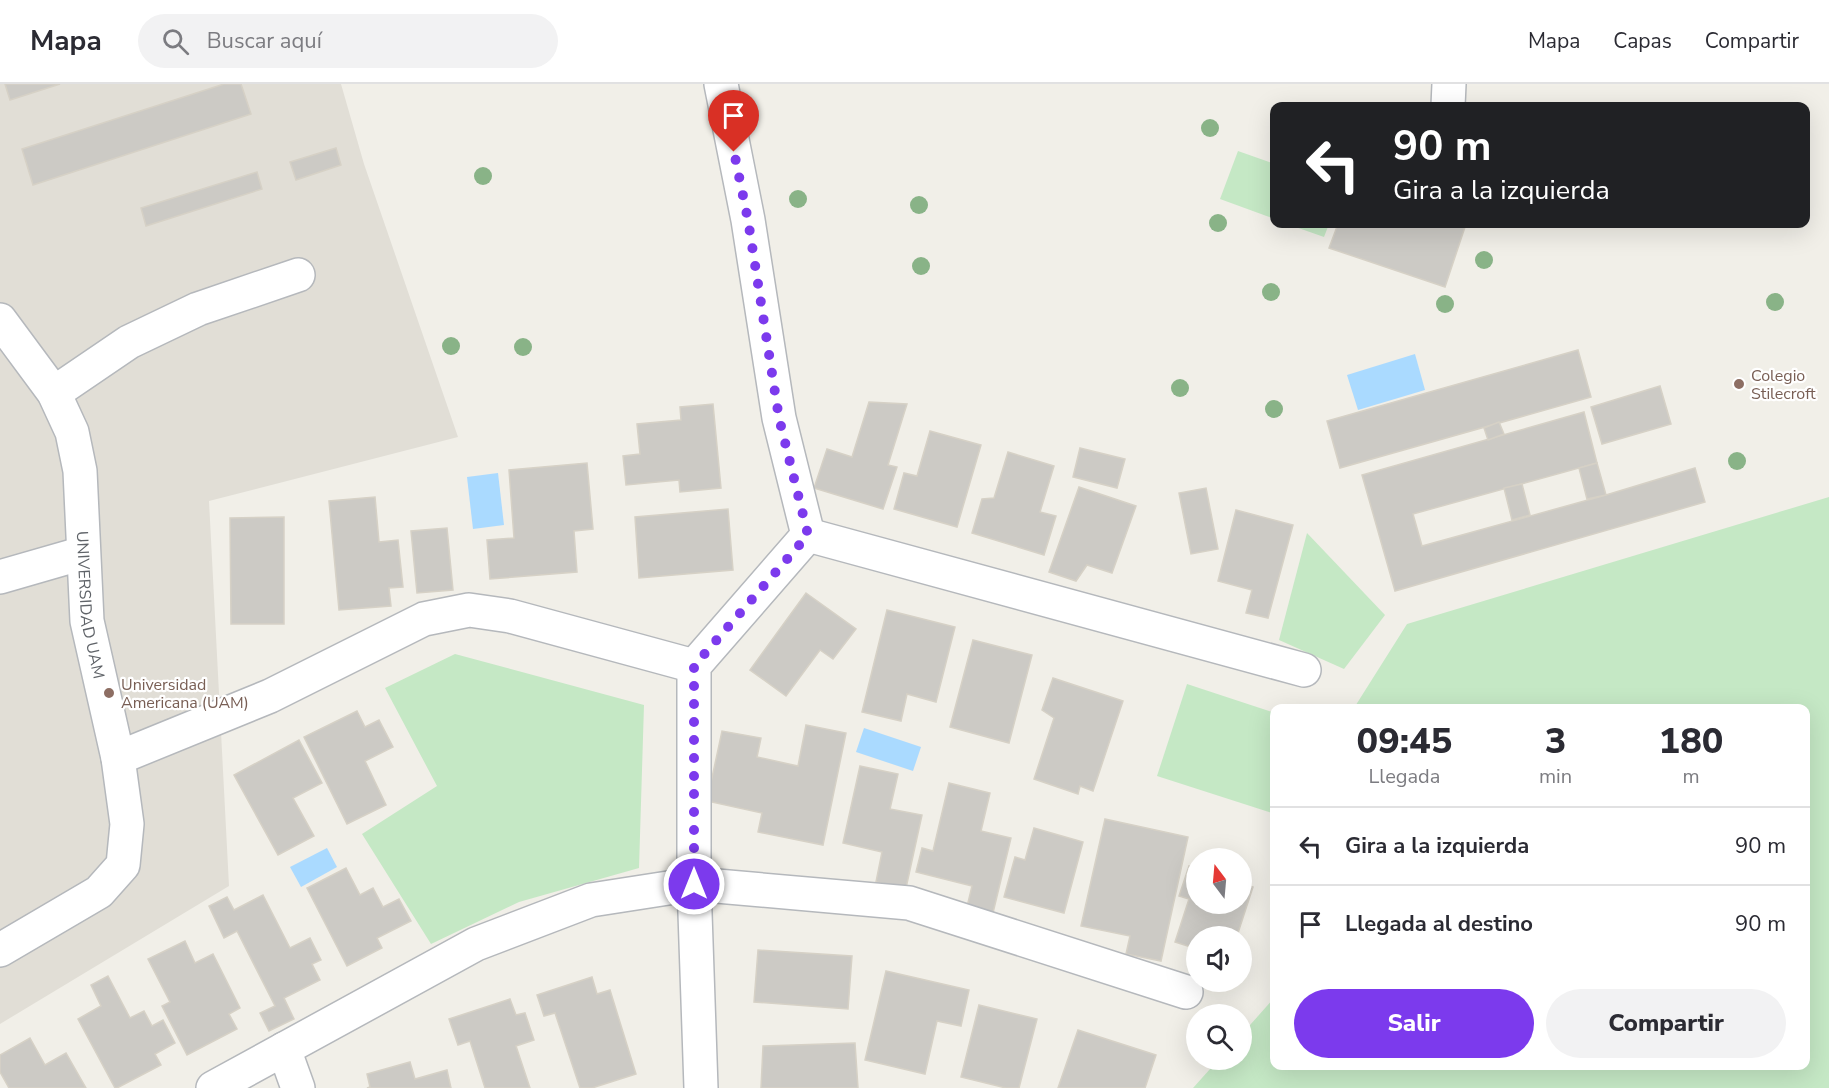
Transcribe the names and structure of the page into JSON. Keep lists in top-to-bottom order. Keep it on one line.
{"streets":{"street":["UNIVERSIDAD UAM"]},"places":["Colegio Stilecroft","Universidad Americana (UAM)"],"north":"top","page":{"header":"Mapa","search":"Buscar aquí","nav":["Mapa","Capas","Compartir"],"turn":["90 m","Gira a la izquierda"],"eta":["09:45","Llegada","3","min","180","m"],"list":[{"name":"Gira a la izquierda","value":"90 m"},{"name":"Llegada al destino","value":"90 m"}],"buttons":["Salir","Compartir"]}}
